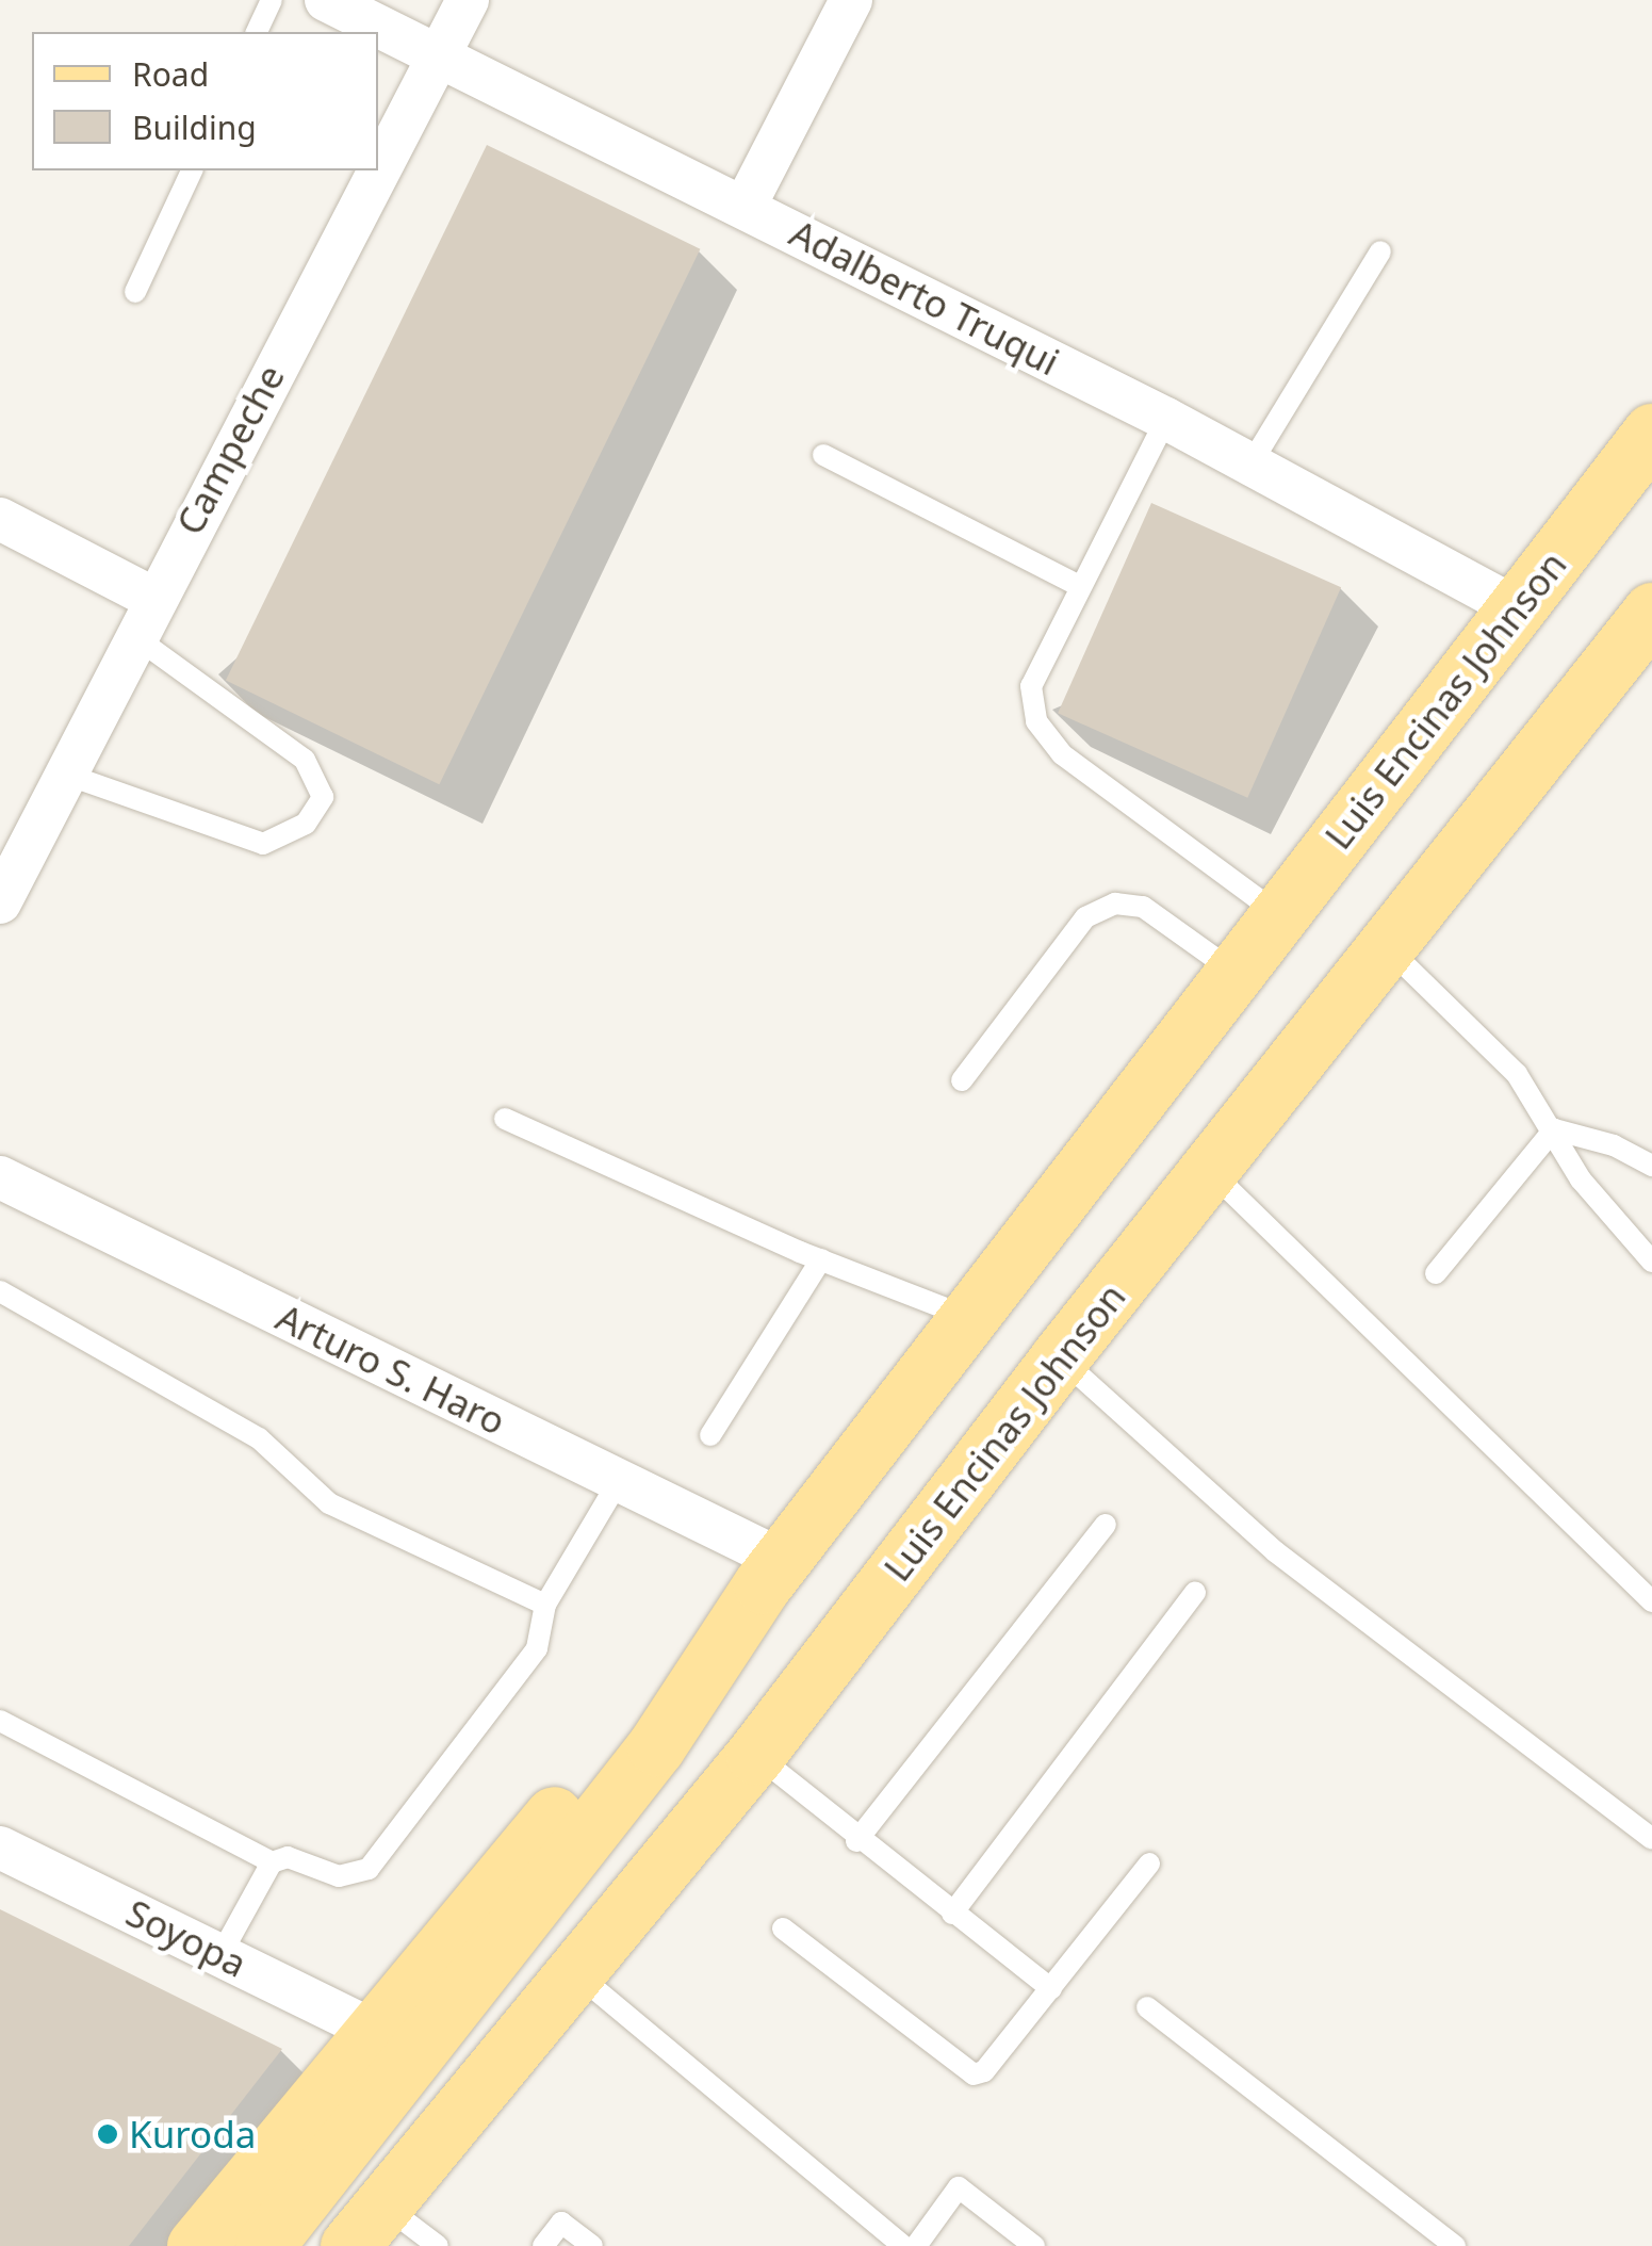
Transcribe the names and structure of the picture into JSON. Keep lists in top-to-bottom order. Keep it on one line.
{"streets":{"main road":["Luis Encinas Johnson"],"street":["Adalberto Truqui","Campeche","Arturo S. Haro","Soyopa"]},"crossings":[["Adalberto Truqui","Campeche"],["Adalberto Truqui","Luis Encinas Johnson"],["Luis Encinas Johnson","Arturo S. Haro"]],"places":["Kuroda"],"legend":["Road","Building"]}
